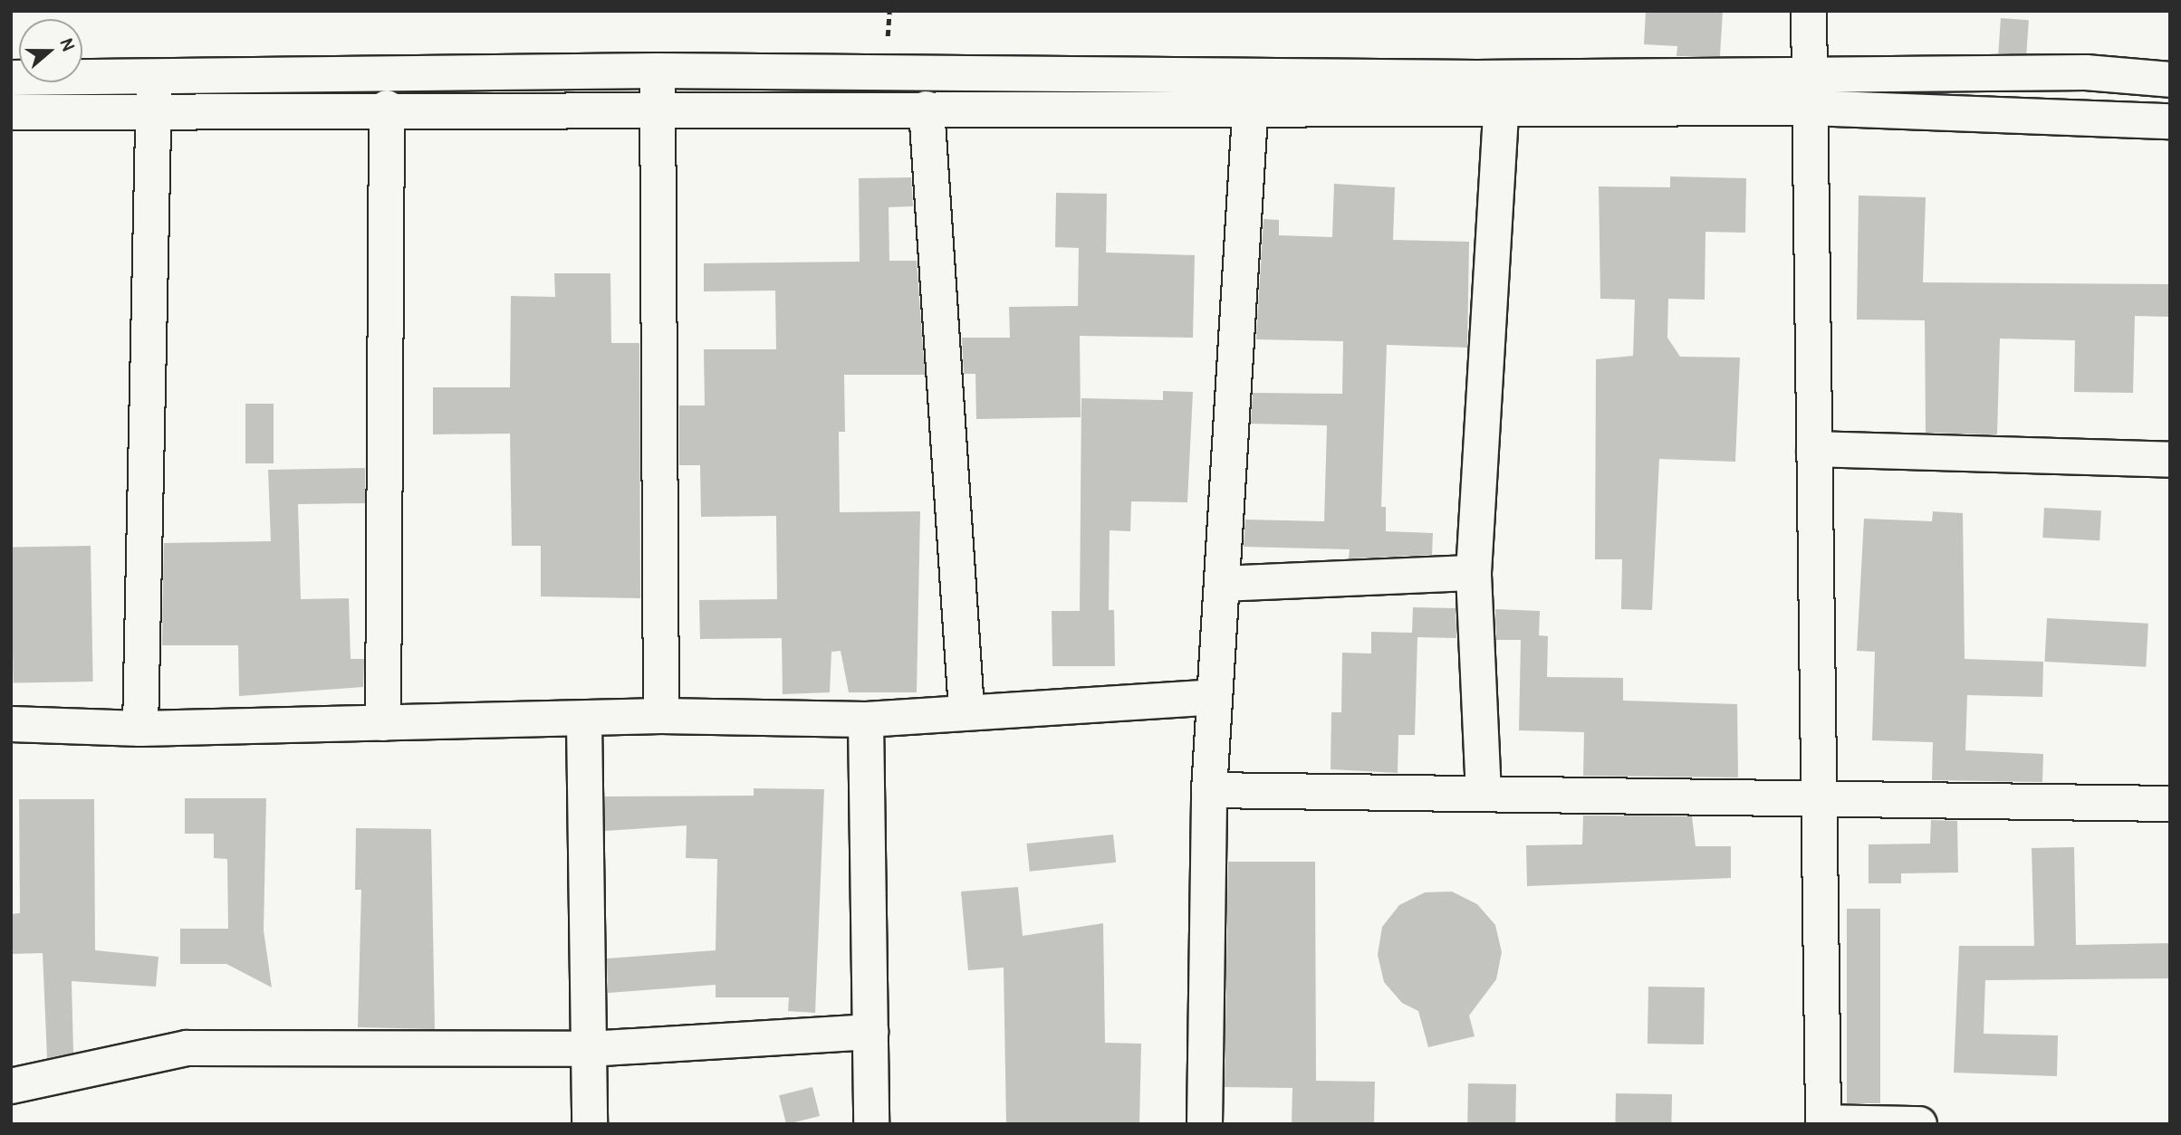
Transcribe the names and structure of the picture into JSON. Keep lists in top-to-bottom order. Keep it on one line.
{"north":"right"}
